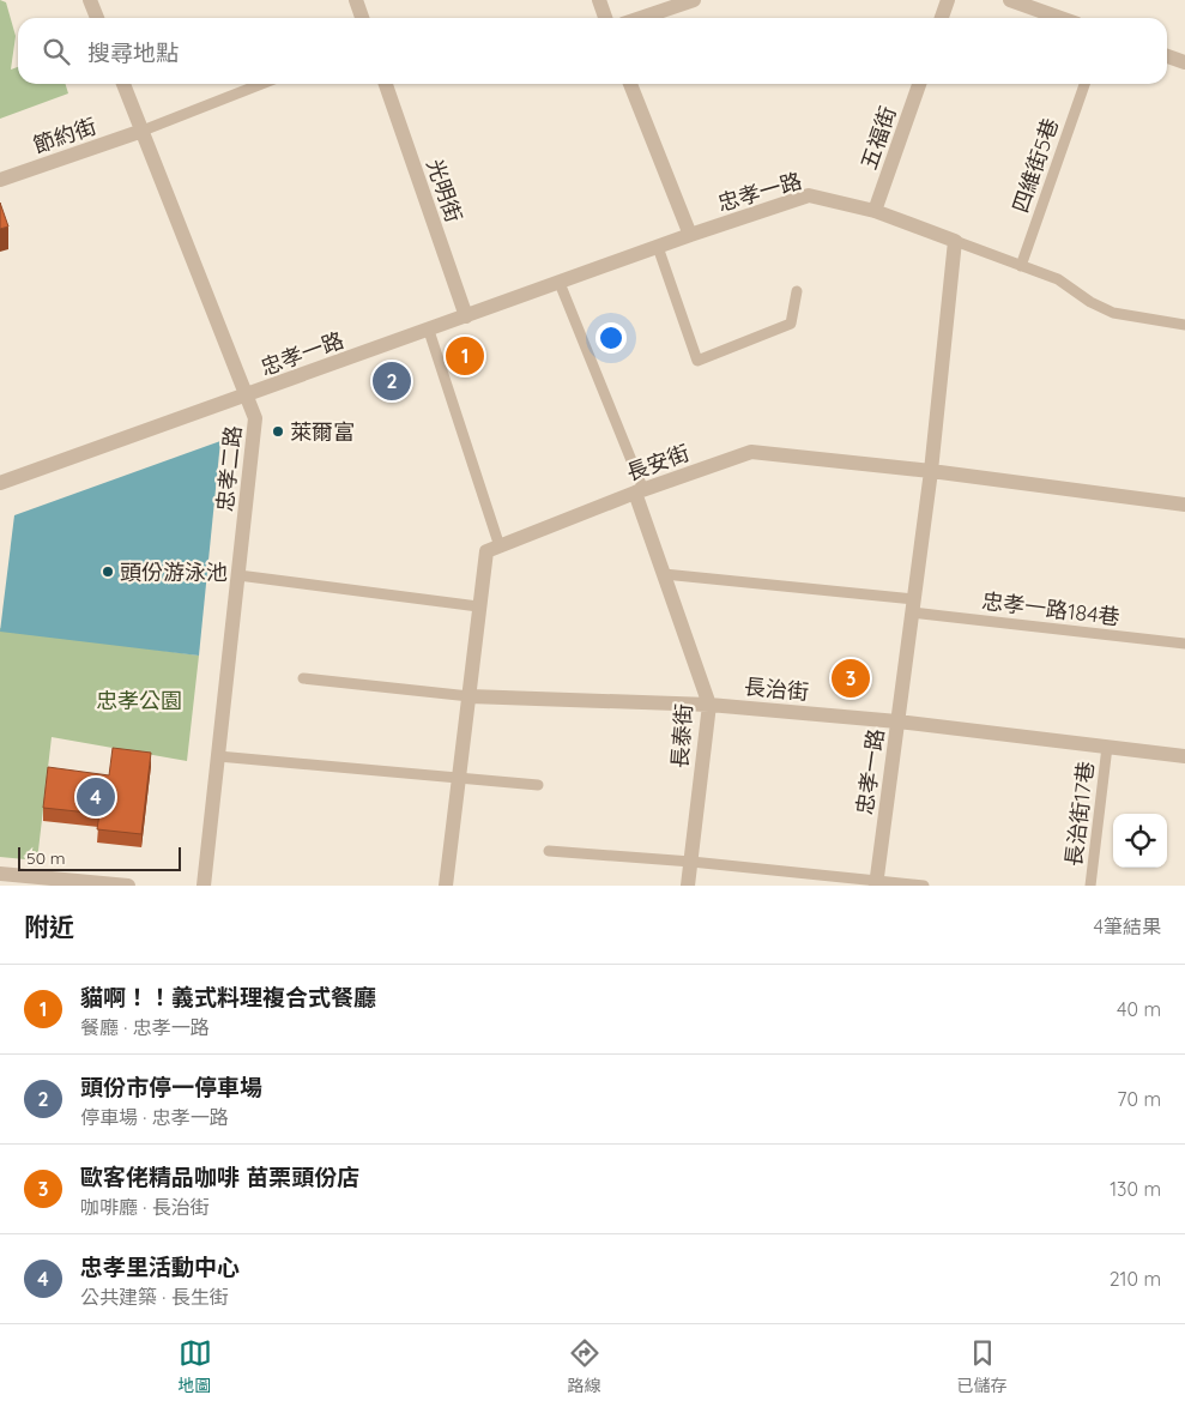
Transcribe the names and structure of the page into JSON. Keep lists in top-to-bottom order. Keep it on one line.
{"streets":{"street":["節約街","五福街","光明街","忠孝一路","長安街","忠孝二路","長治街","長泰街"],"lane":["四維街5巷","忠孝一路184巷","長治街17巷"]},"crossings":[["節約街","忠孝二路"],["五福街","忠孝一路"],["光明街","忠孝一路"],["忠孝一路","長安街"],["忠孝一路","忠孝二路"],["忠孝一路","忠孝一路184巷"],["忠孝一路","長治街"],["長安街","長泰街"],["忠孝一路184巷","長泰街"],["長治街","長泰街"],["長治街","長治街17巷"]],"parks":["忠孝公園"],"places":["萊爾富","頭份游泳池"],"scale_bar":"50 m","page":{"search":"搜尋地點","pins":["1","2","3","4"],"scale":"50 m","heading":["附近","4筆結果"],"list":[{"mark":"1","name":"貓啊！！義式料理複合式餐廳","note":"餐廳 · 忠孝一路","value":"40 m"},{"mark":"2","name":"頭份市停一停車場","note":"停車場 · 忠孝一路","value":"70 m"},{"mark":"3","name":"歐客佬精品咖啡 苗栗頭份店","note":"咖啡廳 · 長治街","value":"130 m"},{"mark":"4","name":"忠孝里活動中心","note":"公共建築 · 長生街","value":"210 m"}],"nav":["地圖","路線","已儲存"]}}
